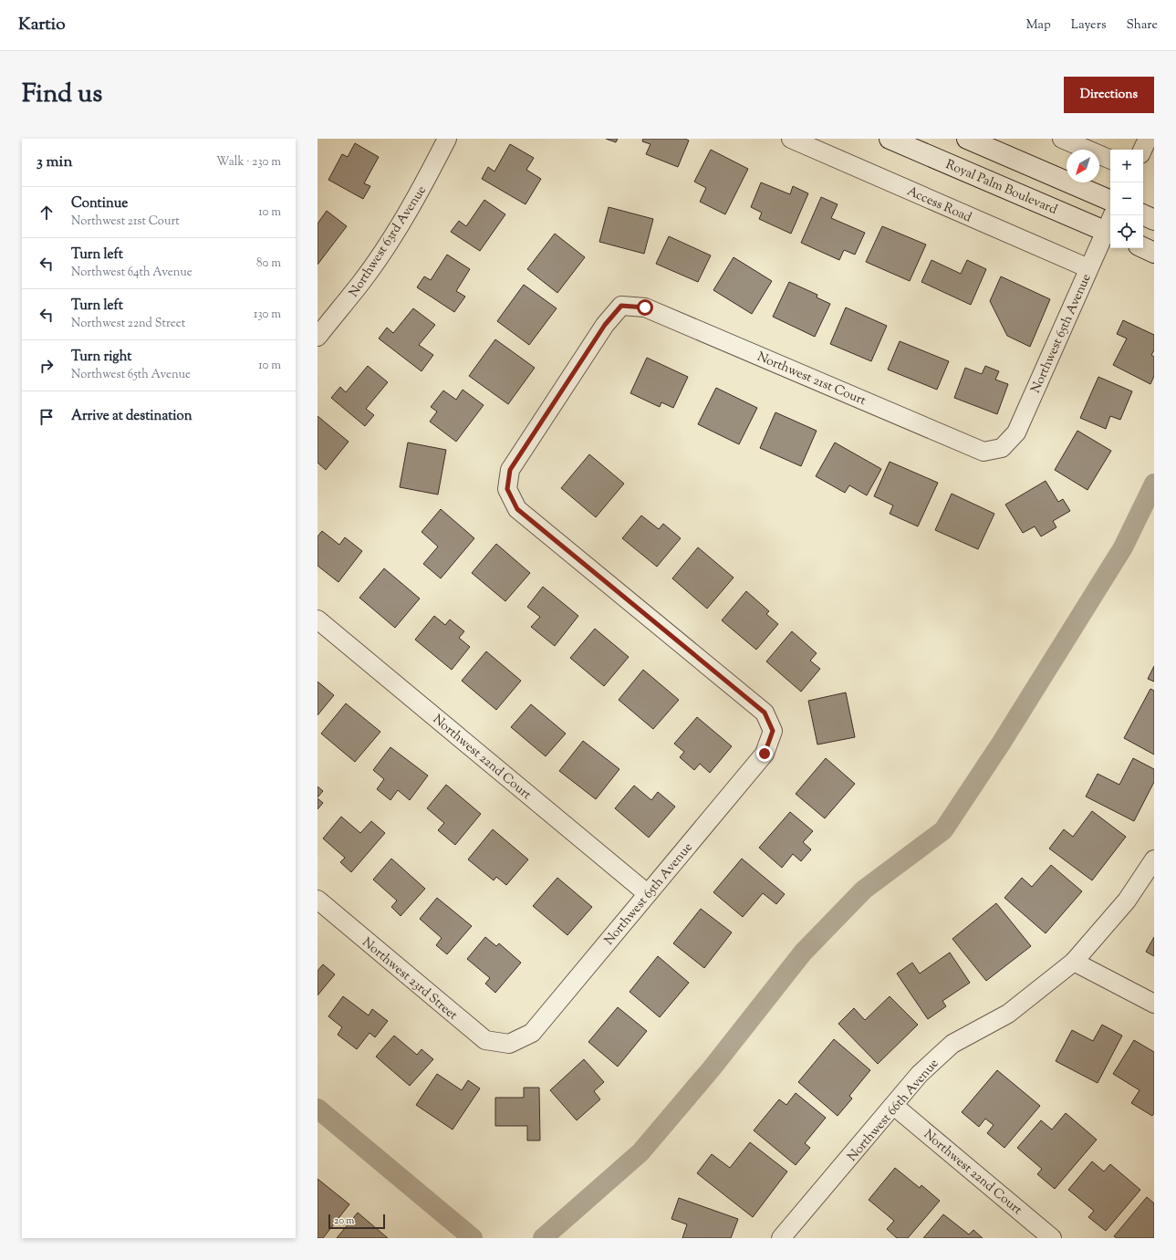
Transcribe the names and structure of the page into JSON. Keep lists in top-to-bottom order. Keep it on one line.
{"streets":{"main road":["Royal Palm Boulevard"],"street":["Access Road","Northwest 63rd Avenue","Northwest 65th Avenue","Northwest 21st Court","Northwest 22nd Court","Northwest 23rd Street","Northwest 66th Avenue"]},"crossings":[["Royal Palm Boulevard","Northwest 65th Avenue"],["Access Road","Northwest 65th Avenue"],["Northwest 65th Avenue","Northwest 21st Court"],["Northwest 65th Avenue","Northwest 22nd Court"],["Northwest 65th Avenue","Northwest 23rd Street"],["Northwest 22nd Court","Northwest 66th Avenue"]],"scale_bar":"20 m","north":"bottom left","page":{"header":"Kartio","nav":["Map","Layers","Share"],"title":"Find us","buttons":"Directions","heading":["3 min","Walk · 230 m"],"map_buttons":["+","−"],"list":[["Continue","Northwest 21st Court","10 m"],["Turn left","Northwest 64th Avenue","80 m"],["Turn left","Northwest 22nd Street","130 m"],["Turn right","Northwest 65th Avenue","10 m"],"Arrive at destination"],"scale":"20 m"}}
